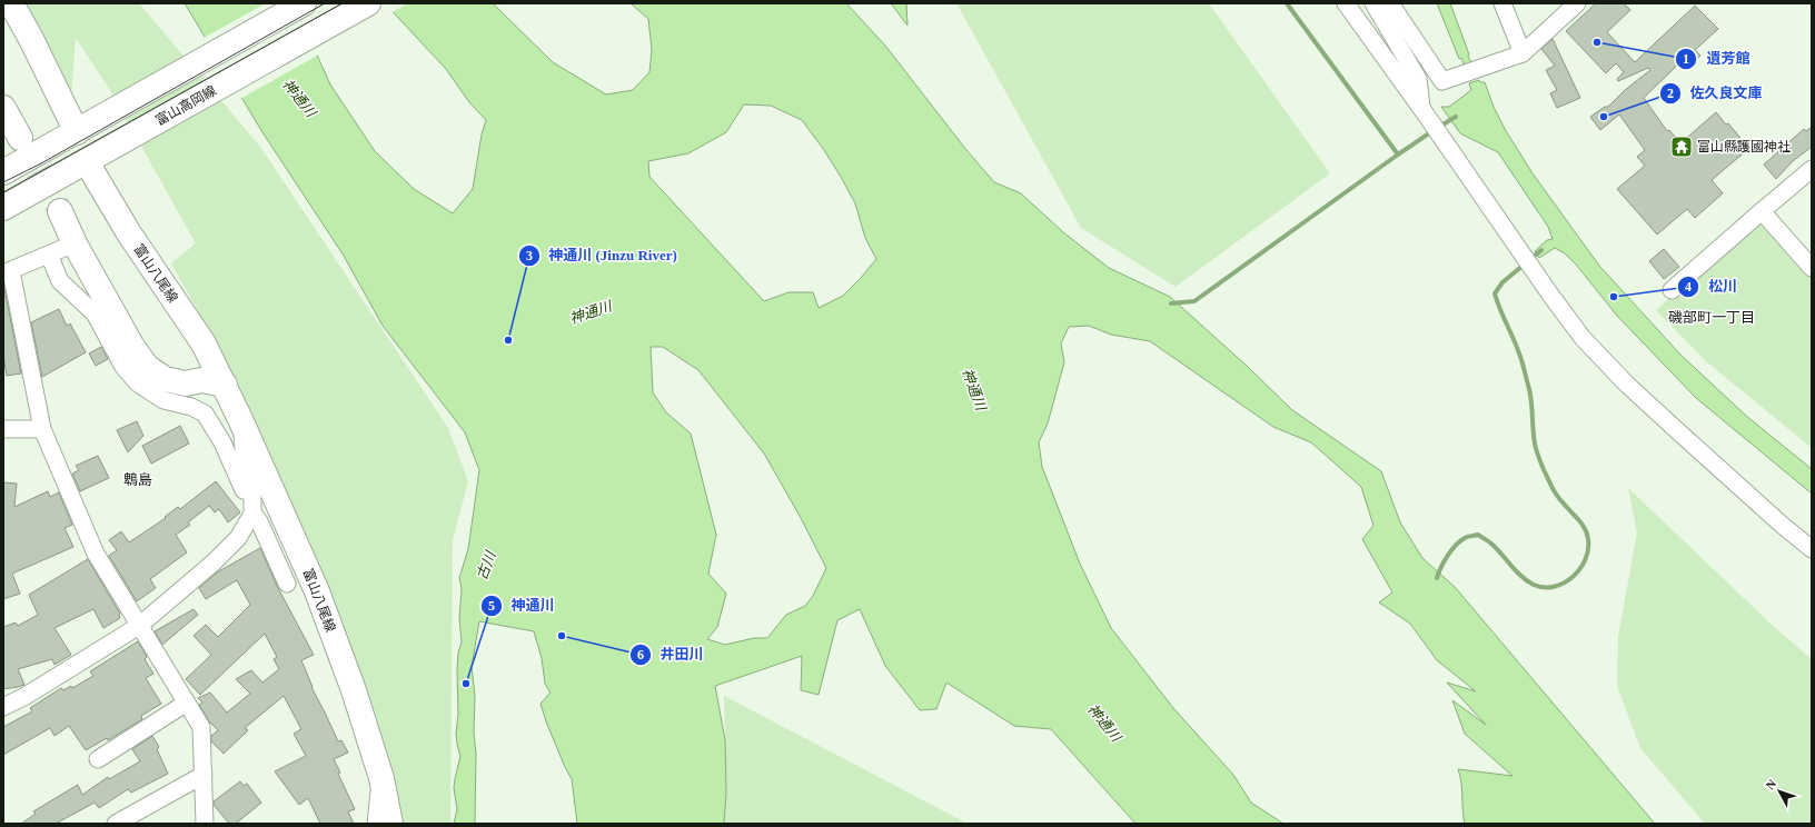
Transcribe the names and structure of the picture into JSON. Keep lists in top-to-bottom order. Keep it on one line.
{"streets":{"main road":["富山高岡線","富山八尾線"]},"crossings":[["富山高岡線","富山八尾線"]],"districts":["磯部町一丁目","鵯島"],"water":["神通川","古川"],"places":{"other":["遺芳館","佐久良文庫","松川","神通川 (Jinzu River)","井田川","神通川"],"temple":["富山縣護國神社"]},"north":"top left"}
